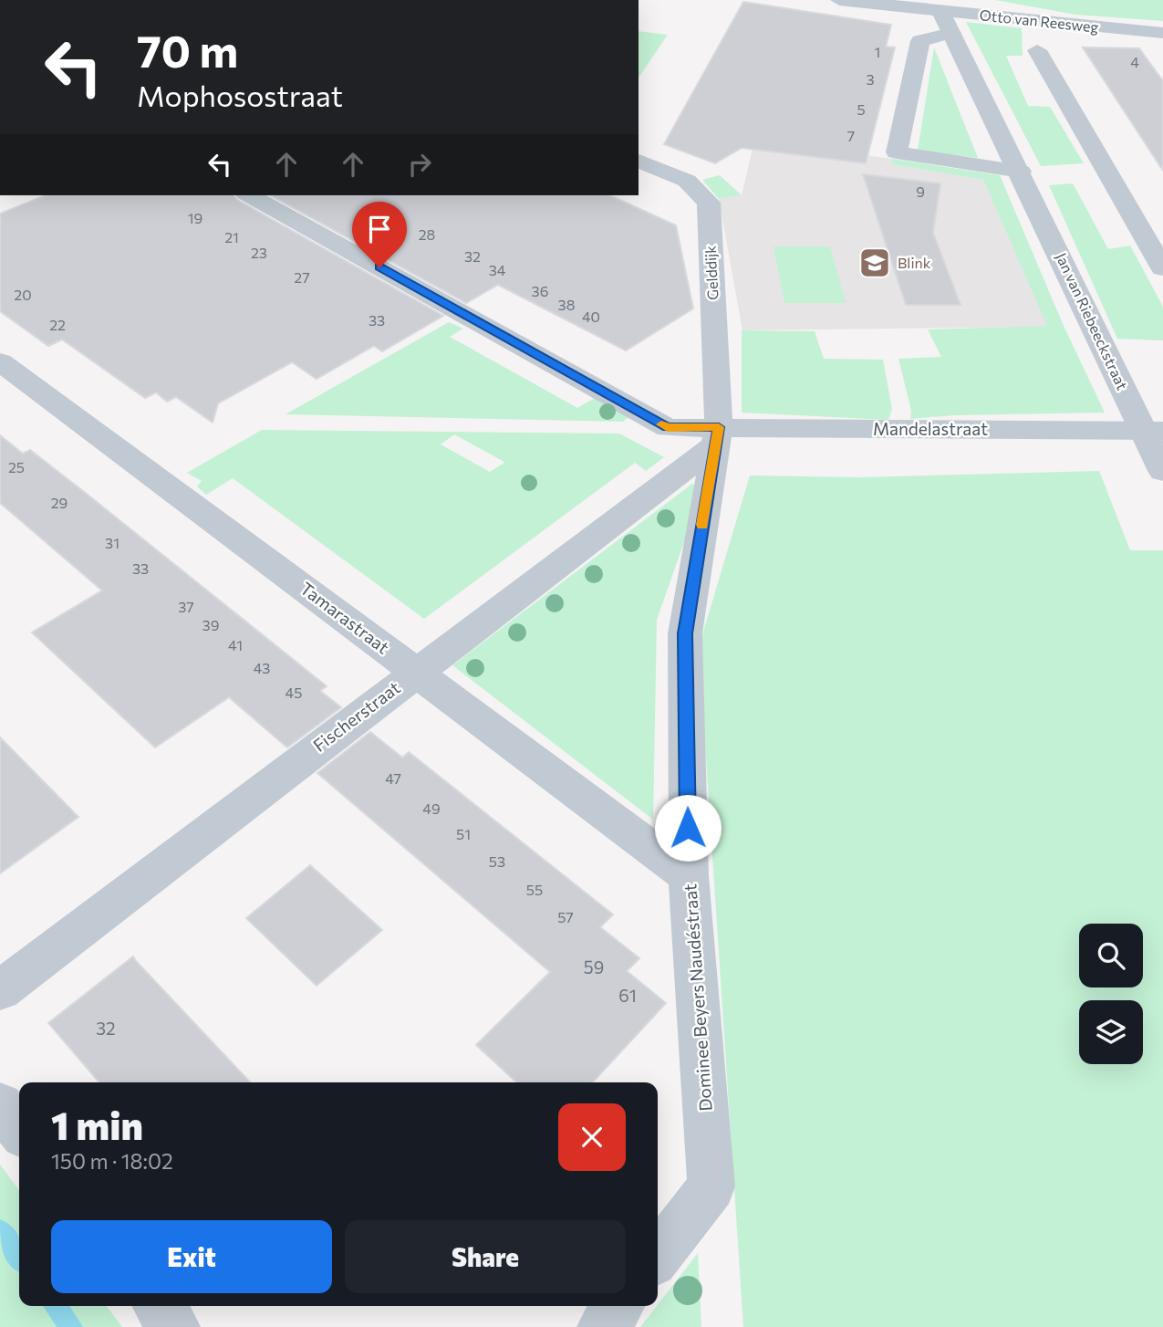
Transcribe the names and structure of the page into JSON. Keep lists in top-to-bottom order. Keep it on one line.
{"streets":{"street":["Otto van Reesweg","Gelddijk","Jan van Riebeeckstraat","Mandelastraat","Tamarastraat","Fischerstraat","Dominee Beyers Naudéstraat"]},"crossings":[["Otto van Reesweg","Jan van Riebeeckstraat"],["Gelddijk","Mandelastraat"],["Gelddijk","Fischerstraat"],["Gelddijk","Dominee Beyers Naudéstraat"],["Jan van Riebeeckstraat","Mandelastraat"],["Mandelastraat","Fischerstraat"],["Mandelastraat","Dominee Beyers Naudéstraat"],["Tamarastraat","Fischerstraat"],["Tamarastraat","Dominee Beyers Naudéstraat"],["Fischerstraat","Dominee Beyers Naudéstraat"]],"places":{"school or university":["Blink"]},"house_numbers":["1","4","3","5","7","9","19","28","21","23","32","34","27","36","20","38","40","33","22","25","29","31","33","37","39","41","43","45","47","49","51","53","55","57","59","61","32"],"page":{"turn":["70 m","Mophosostraat"],"heading":["1 min","150 m · 18:02"],"buttons":["Exit","Share"]}}
